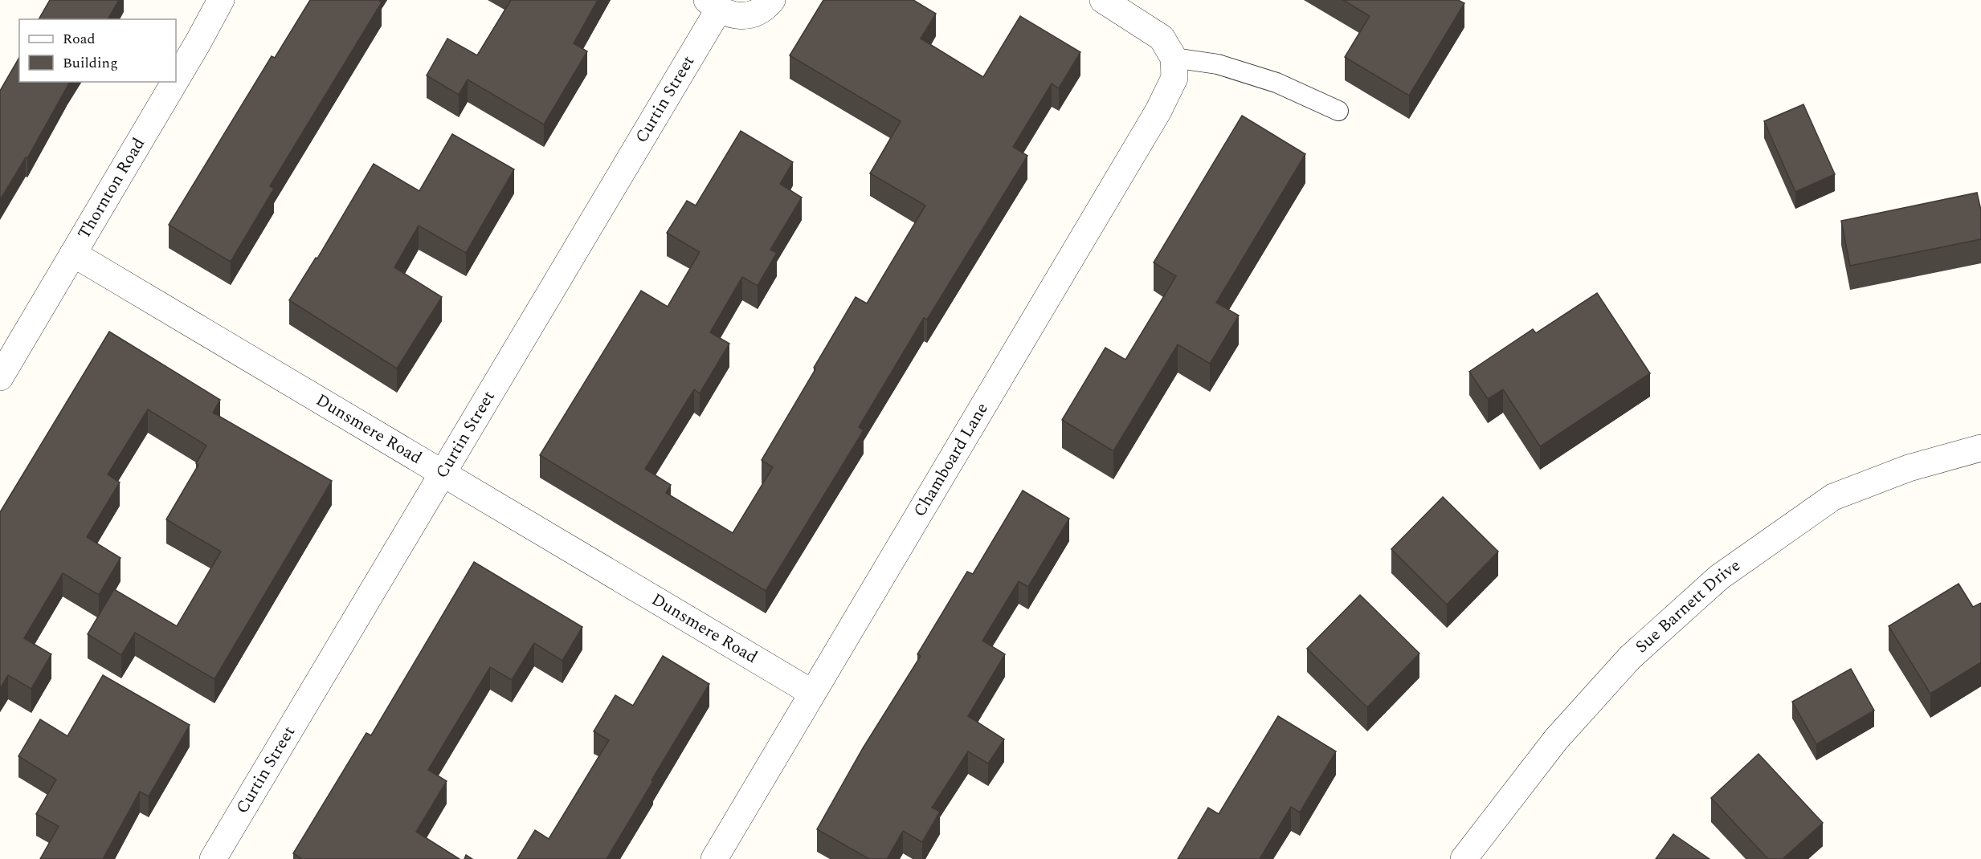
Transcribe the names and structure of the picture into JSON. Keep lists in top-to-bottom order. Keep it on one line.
{"streets":{"street":["Curtin Street","Thornton Road","Dunsmere Road","Chamboard Lane","Sue Barnett Drive"]},"crossings":[["Curtin Street","Dunsmere Road"],["Thornton Road","Dunsmere Road"],["Dunsmere Road","Chamboard Lane"]],"legend":["Road","Building"]}
